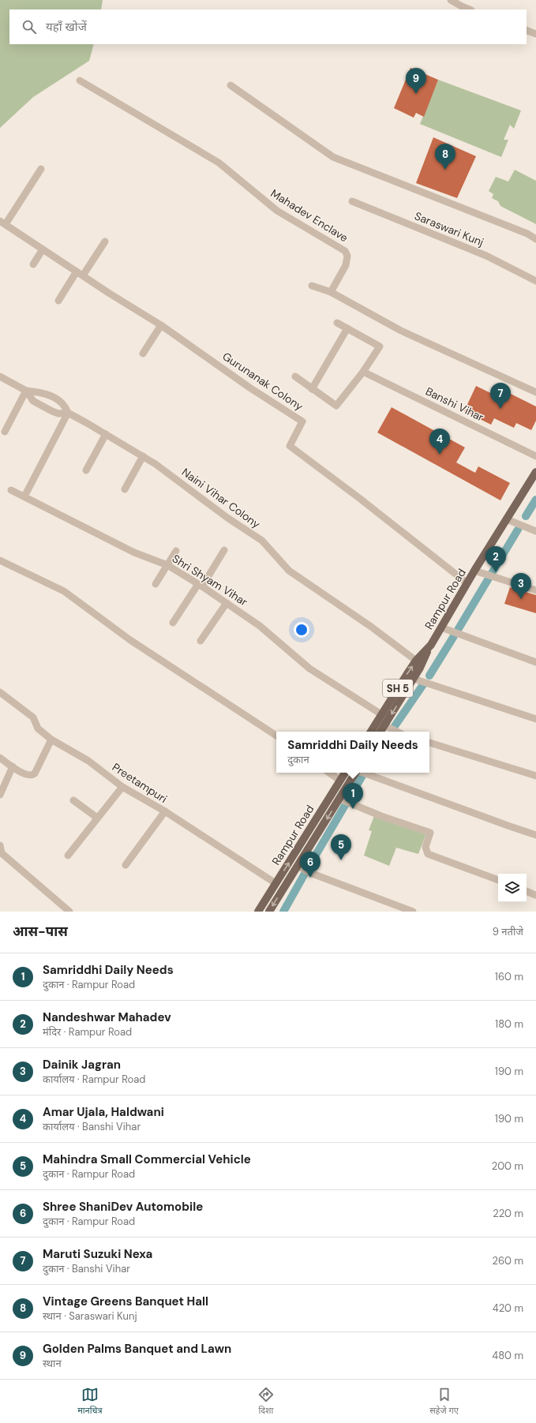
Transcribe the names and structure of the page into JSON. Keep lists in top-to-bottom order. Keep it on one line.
{"streets":{"main road":["Rampur Road","SH 5"],"street":["Mahadev Enclave","Saraswari Kunj","Gurunanak Colony","Banshi Vihar","Naini Vihar Colony","Shri Shyam Vihar","Preetampuri"]},"crossings":[["Gurunanak Colony","Rampur Road"],["Naini Vihar Colony","Rampur Road"],["Shri Shyam Vihar","Rampur Road"],["Rampur Road","Preetampuri"]],"page":{"search":"यहाँ खोजें","pins":["9","8","7","4","2","3","1","5","6"],"popup":["Samriddhi Daily Needs","दुकान"],"heading":["आस-पास","9 नतीजे"],"list":[{"mark":"1","name":"Samriddhi Daily Needs","note":"दुकान · Rampur Road","value":"160 m"},{"mark":"2","name":"Nandeshwar Mahadev","note":"मंदिर · Rampur Road","value":"180 m"},{"mark":"3","name":"Dainik Jagran","note":"कार्यालय · Rampur Road","value":"190 m"},{"mark":"4","name":"Amar Ujala, Haldwani","note":"कार्यालय · Banshi Vihar","value":"190 m"},{"mark":"5","name":"Mahindra Small Commercial Vehicle","note":"दुकान · Rampur Road","value":"200 m"},{"mark":"6","name":"Shree ShaniDev Automobile","note":"दुकान · Rampur Road","value":"220 m"},{"mark":"7","name":"Maruti Suzuki Nexa","note":"दुकान · Banshi Vihar","value":"260 m"},{"mark":"8","name":"Vintage Greens Banquet Hall","note":"स्थान · Saraswari Kunj","value":"420 m"},{"mark":"9","name":"Golden Palms Banquet and Lawn","note":"स्थान","value":"480 m"}],"nav":["मानचित्र","दिशा","सहेजे गए"]}}
